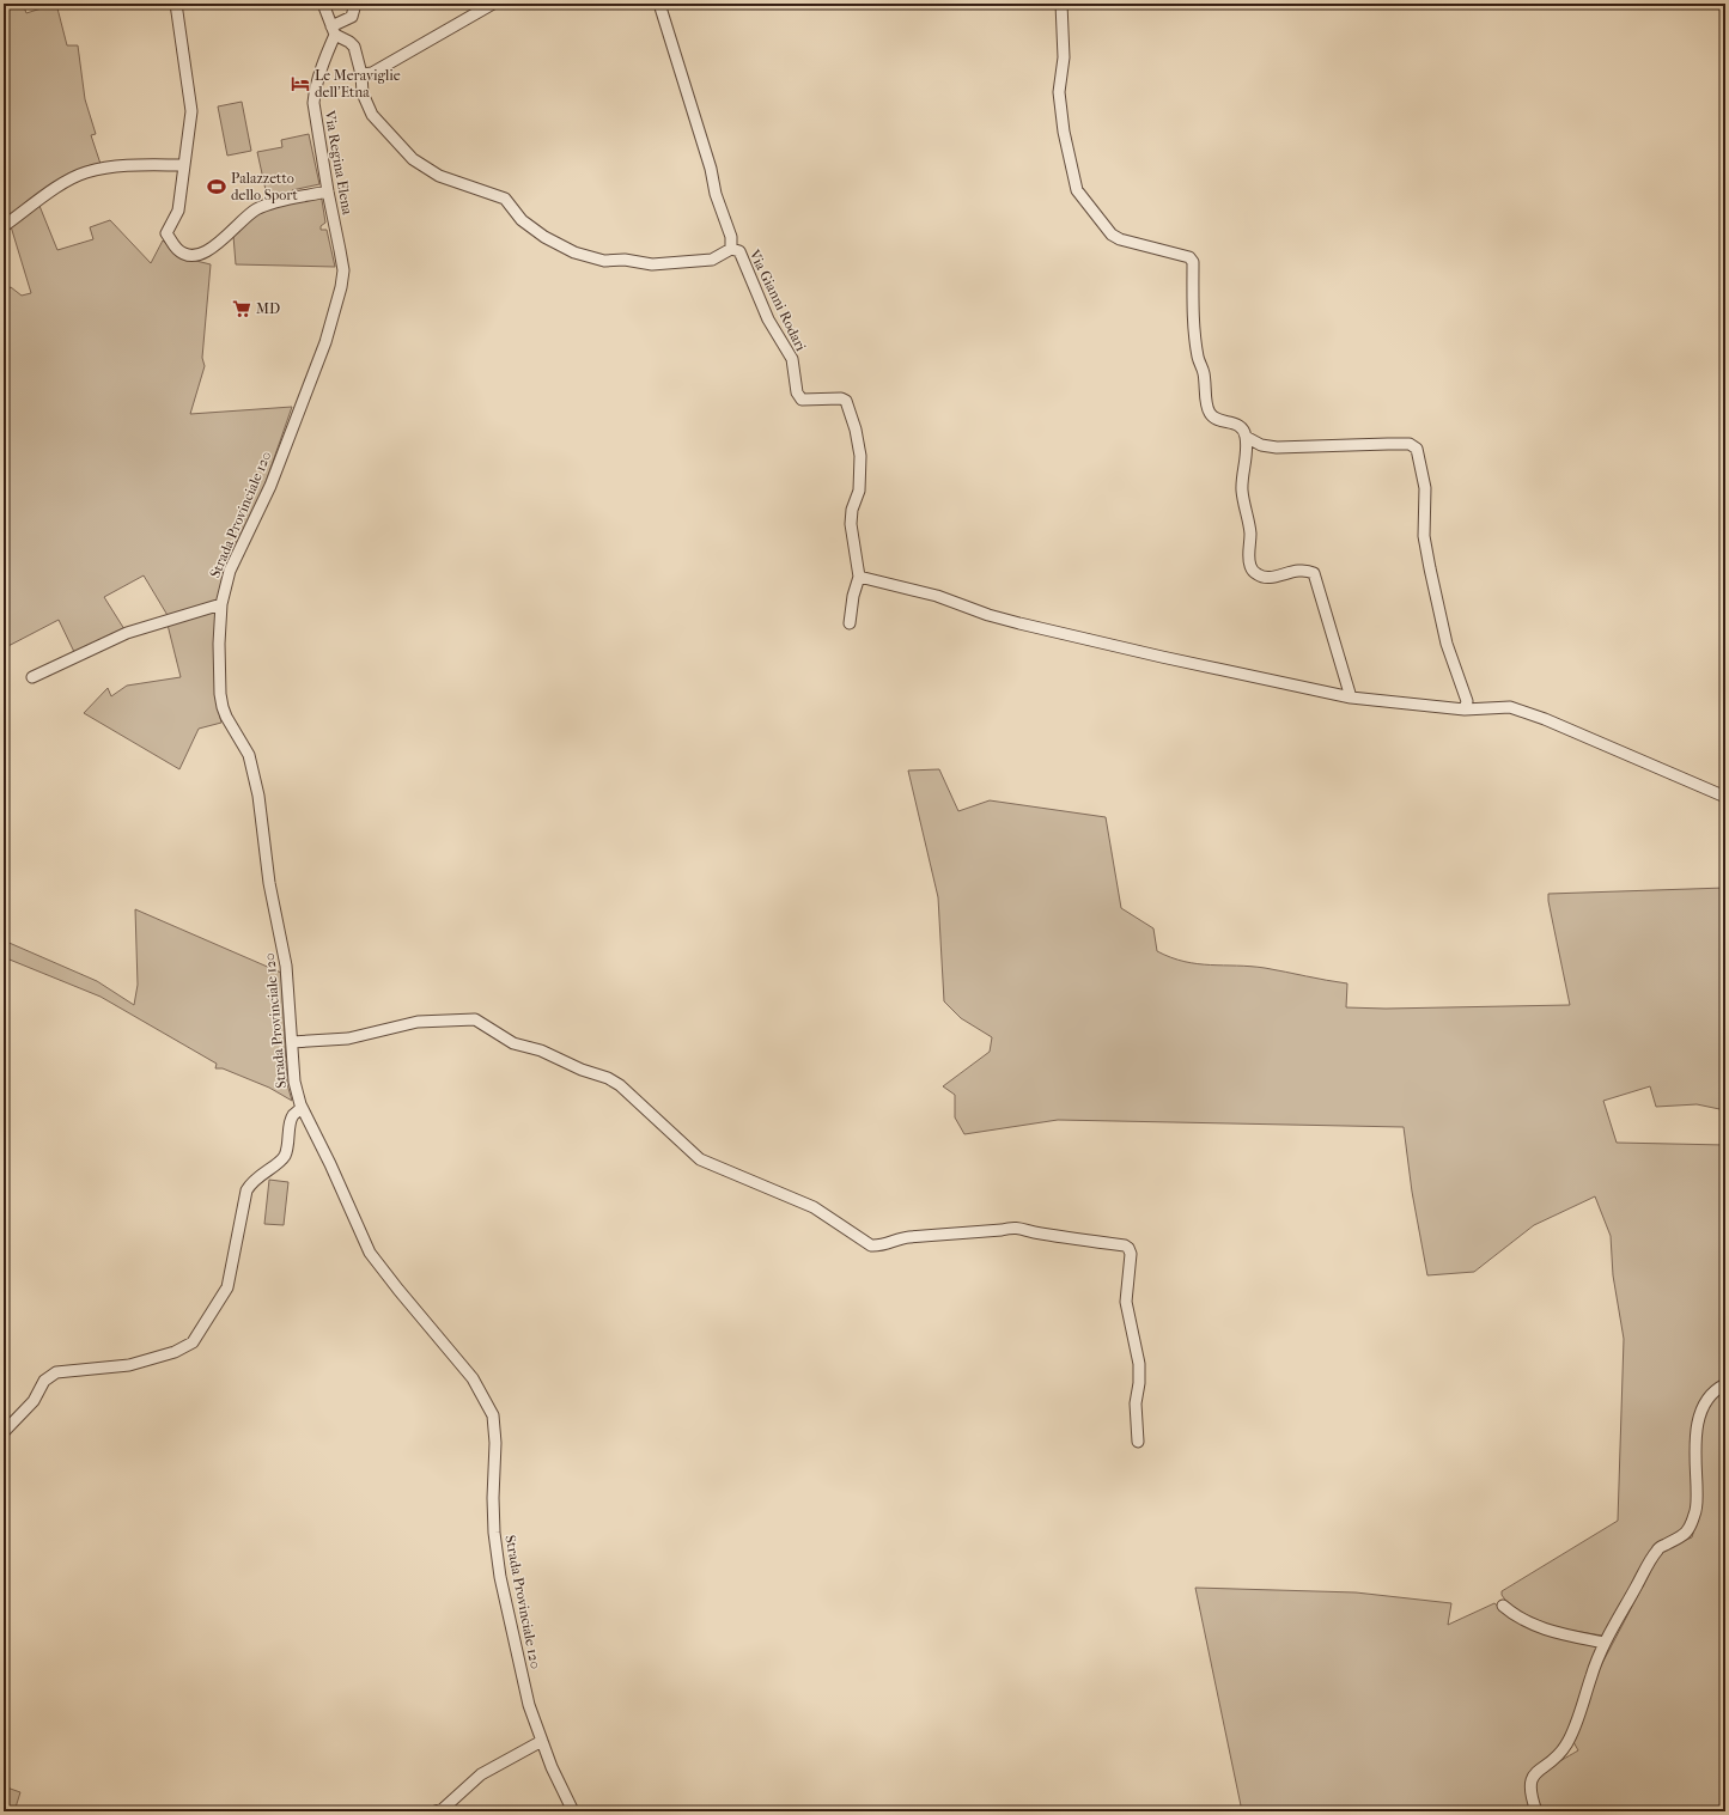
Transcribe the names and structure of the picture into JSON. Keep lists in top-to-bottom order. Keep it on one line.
{"streets":{"street":["Via Regina Elena","Via Gianni Rodari","Strada Provinciale 120"]},"crossings":[["Via Regina Elena","Via Gianni Rodari"],["Via Regina Elena","Strada Provinciale 120"]],"places":{"hotel":["Le Meraviglie dell'Etna"],"sports":["Palazzetto dello Sport"],"supermarket":["MD"]}}
